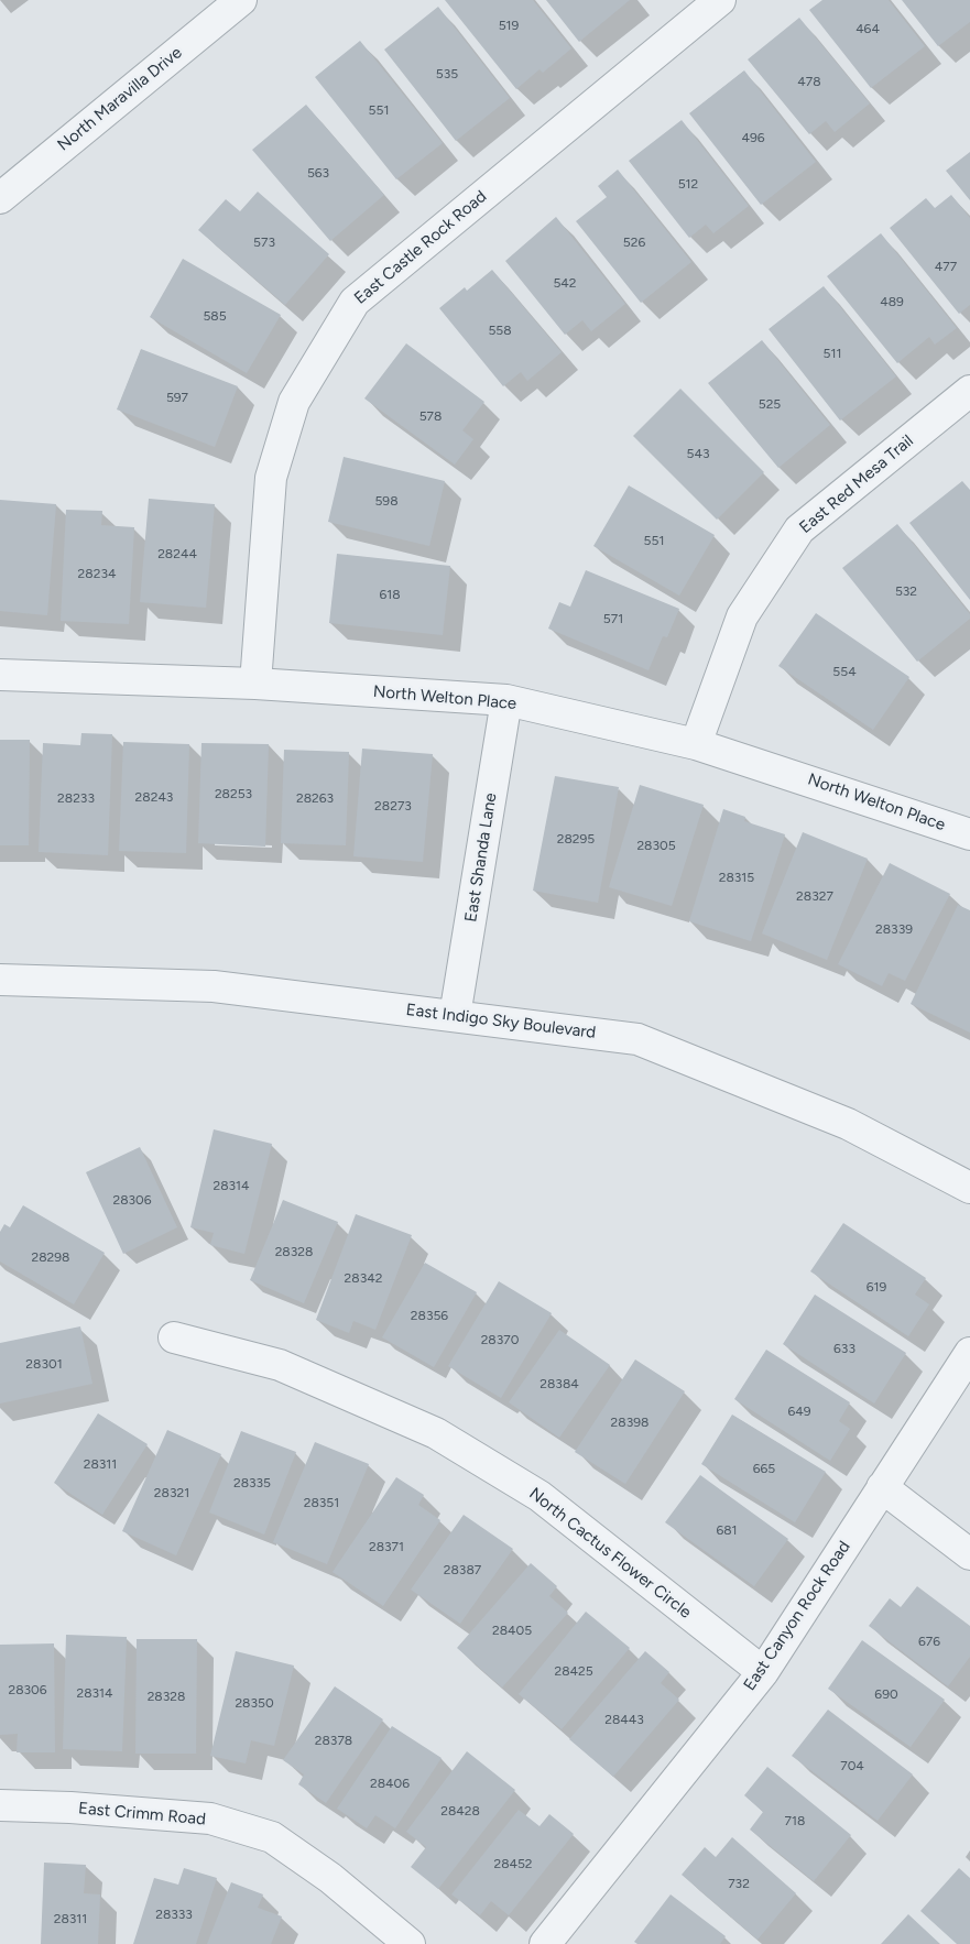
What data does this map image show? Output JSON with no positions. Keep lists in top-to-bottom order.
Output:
{
  "streets": {
    "street": [
      "North Maravilla Drive",
      "East Castle Rock Road",
      "East Red Mesa Trail",
      "North Welton Place",
      "East Shanda Lane",
      "East Indigo Sky Boulevard",
      "North Cactus Flower Circle",
      "East Canyon Rock Road",
      "East Crimm Road"
    ]
  },
  "crossings": [
    ["East Castle Rock Road", "North Welton Place"],
    ["East Red Mesa Trail", "North Welton Place"],
    ["North Welton Place", "East Shanda Lane"],
    ["East Shanda Lane", "East Indigo Sky Boulevard"],
    ["North Cactus Flower Circle", "East Canyon Rock Road"]
  ],
  "house_numbers": [
    "519",
    "464",
    "535",
    "478",
    "551",
    "496",
    "563",
    "512",
    "573",
    "526",
    "477",
    "542",
    "489",
    "585",
    "558",
    "511",
    "597",
    "525",
    "578",
    "543",
    "598",
    "551",
    "28244",
    "28234",
    "532",
    "618",
    "571",
    "554",
    "28253",
    "28243",
    "28233",
    "28263",
    "28273",
    "28295",
    "28305",
    "28315",
    "28327",
    "28339",
    "28314",
    "28306",
    "28328",
    "28298",
    "28342",
    "619",
    "28356",
    "28370",
    "633",
    "28301",
    "28384",
    "649",
    "28398",
    "28311",
    "665",
    "28335",
    "28321",
    "28351",
    "681",
    "28371",
    "28387",
    "28405",
    "676",
    "28425",
    "28306",
    "28314",
    "690",
    "28328",
    "28350",
    "28443",
    "28378",
    "704",
    "28406",
    "28428",
    "718",
    "28452",
    "732",
    "28333",
    "28311"
  ]
}
